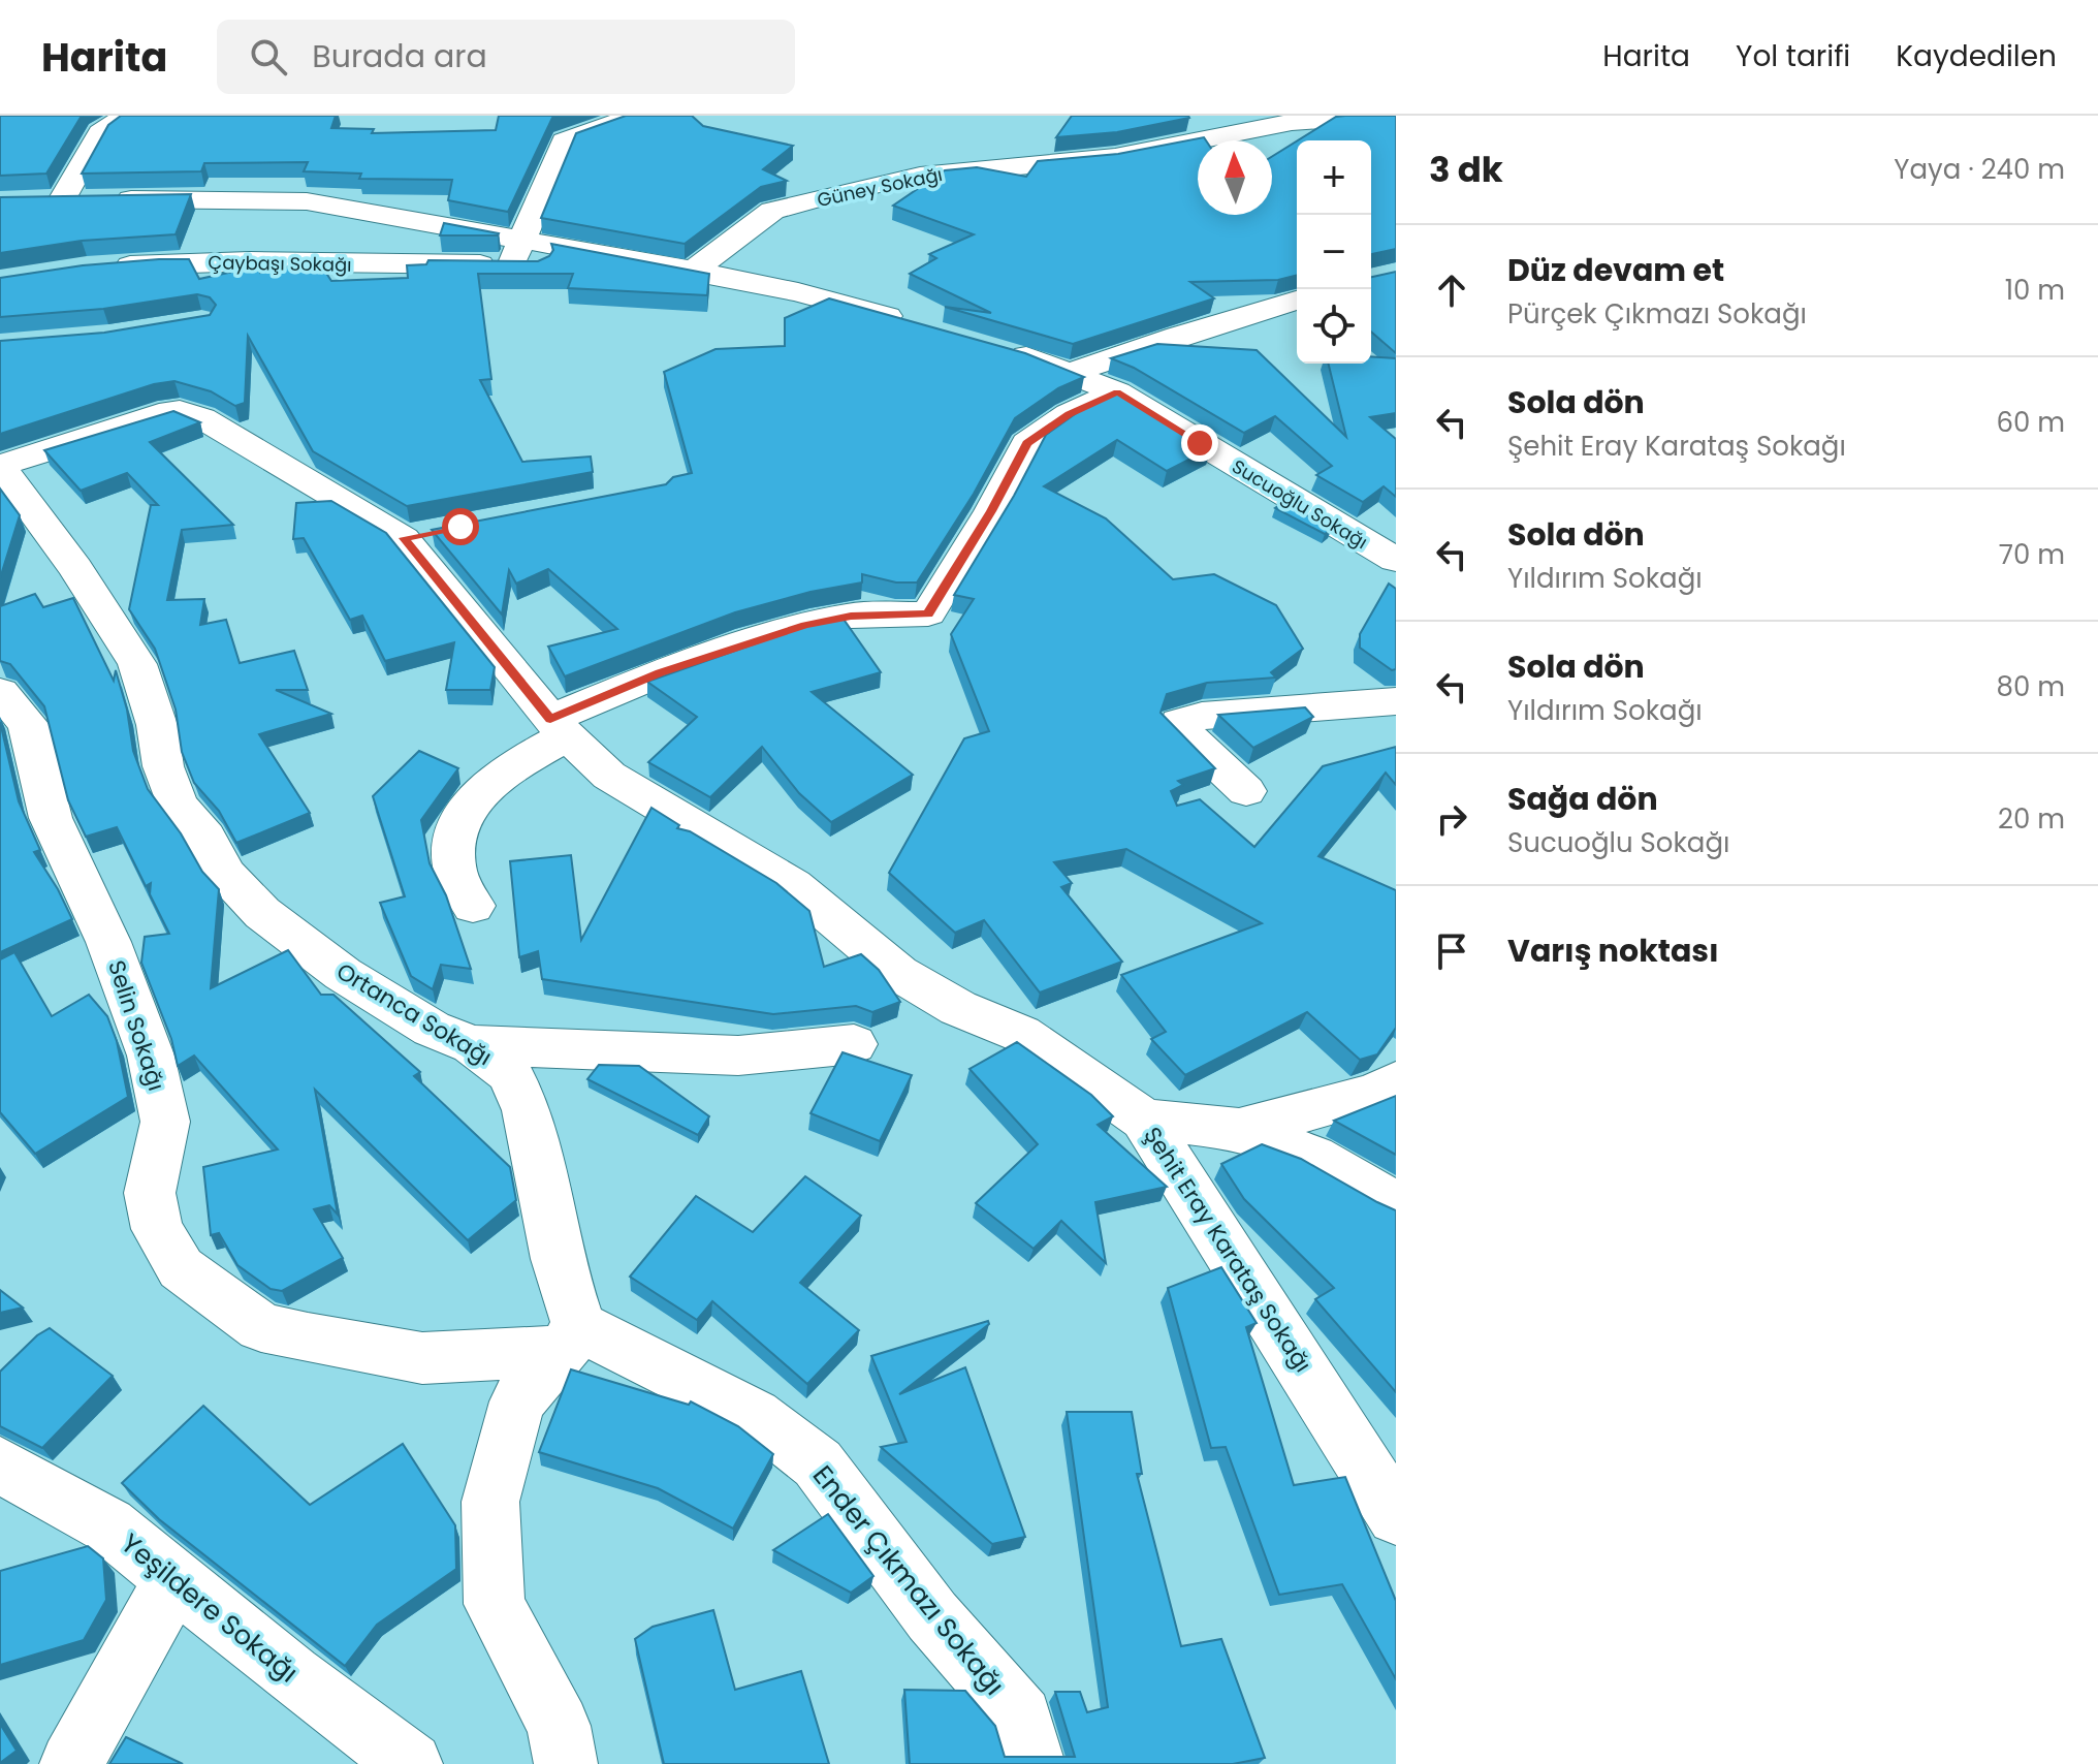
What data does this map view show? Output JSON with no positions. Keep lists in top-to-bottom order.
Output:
{
  "streets": {
    "street": [
      "Güney Sokağı",
      "Çaybaşı Sokağı",
      "Sucuoğlu Sokağı",
      "Ortanca Sokağı",
      "Selin Sokağı",
      "Şehit Eray Karataş Sokağı",
      "Ender Çıkmazı Sokağı",
      "Yeşildere Sokağı"
    ]
  },
  "crossings": [
    ["Ortanca Sokağı", "Selin Sokağı"],
    ["Ortanca Sokağı", "Şehit Eray Karataş Sokağı"],
    ["Ortanca Sokağı", "Ender Çıkmazı Sokağı"],
    ["Selin Sokağı", "Ender Çıkmazı Sokağı"]
  ],
  "north": "top",
  "page": {
    "header": "Harita",
    "search": "Burada ara",
    "nav": ["Harita", "Yol tarifi", "Kaydedilen"],
    "heading": ["3 dk", "Yaya · 240 m"],
    "map_buttons": ["+", "−"],
    "list": [
      ["Düz devam et", "Pürçek Çıkmazı Sokağı", "10 m"],
      ["Sola dön", "Şehit Eray Karataş Sokağı", "60 m"],
      ["Sola dön", "Yıldırım Sokağı", "70 m"],
      ["Sola dön", "Yıldırım Sokağı", "80 m"],
      ["Sağa dön", "Sucuoğlu Sokağı", "20 m"],
      "Varış noktası"
    ]
  }
}
